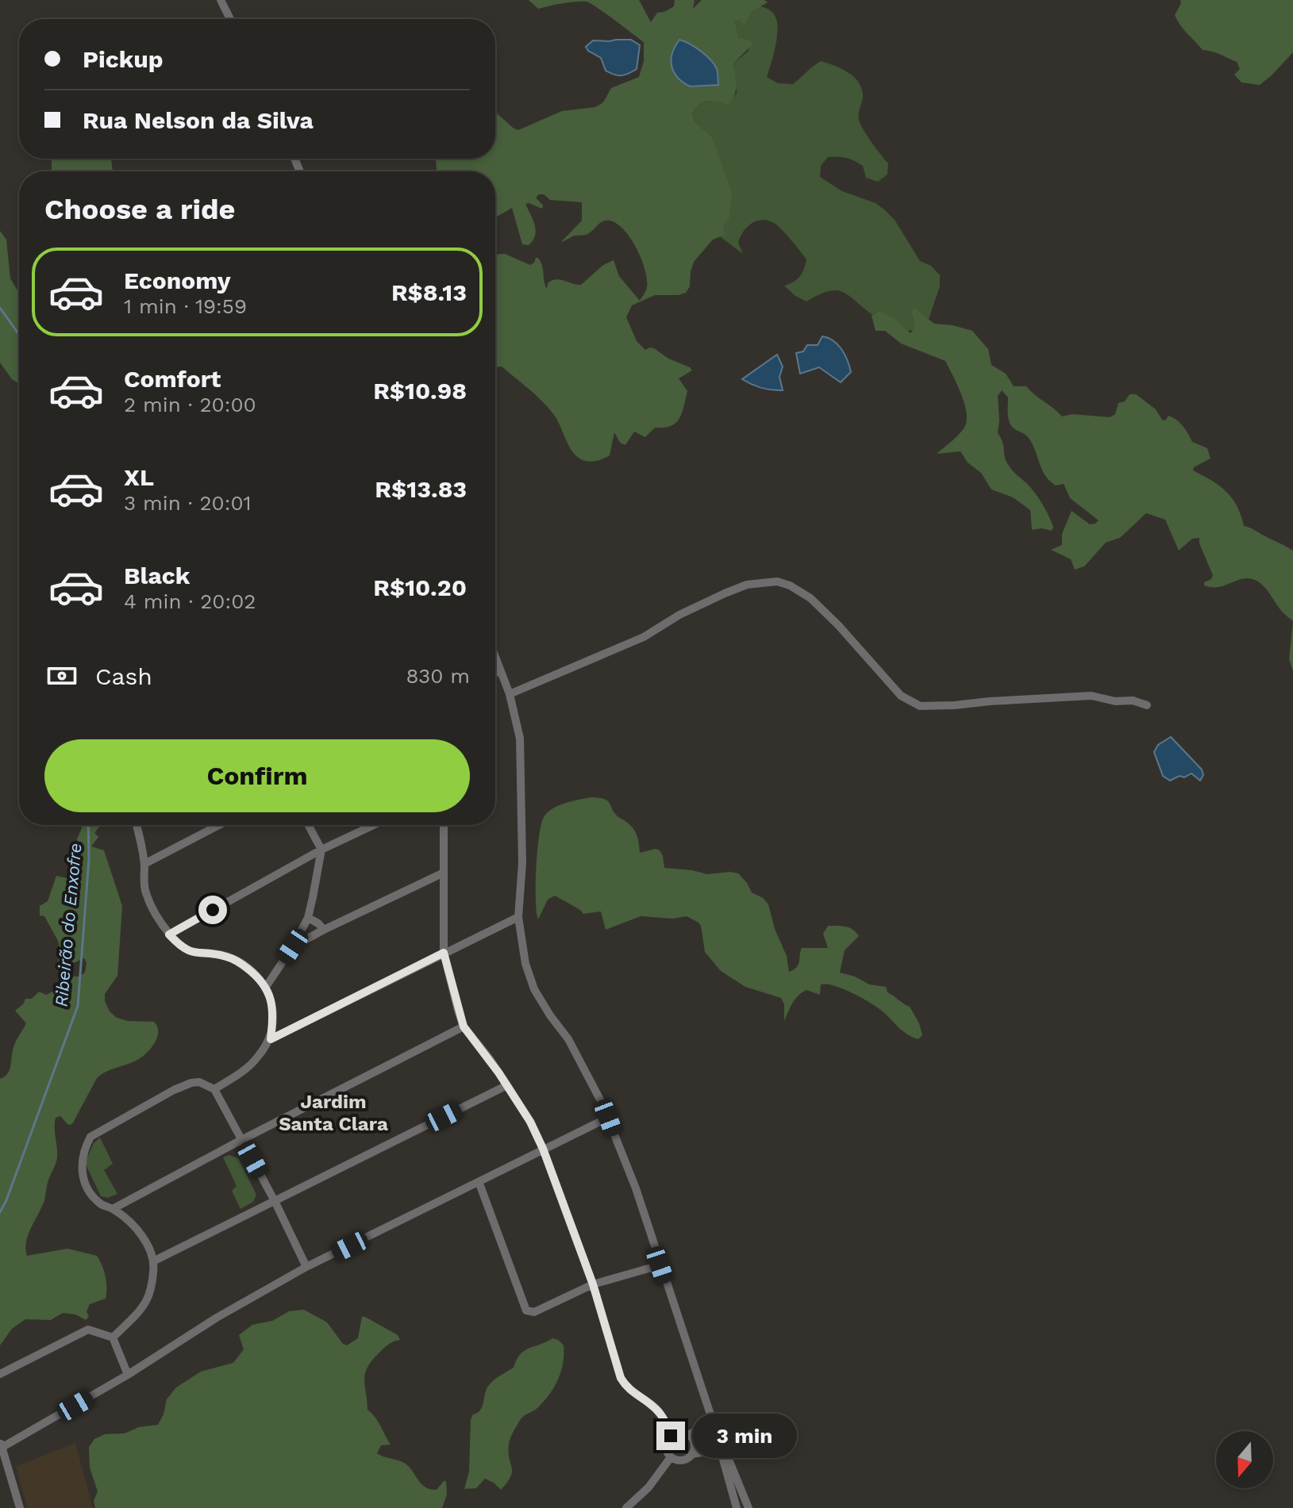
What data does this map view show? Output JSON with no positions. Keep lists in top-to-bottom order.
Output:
{
  "districts": ["Jardim Santa Clara"],
  "water": ["Ribeirão do Enxofre"],
  "north": "bottom",
  "page": {
    "banner": ["Pickup", "Rua Nelson da Silva"],
    "heading": "Choose a ride",
    "list": [
      {
        "name": "Economy",
        "note": "1 min · 19:59",
        "value": "R$8.13"
      },
      {
        "name": "Comfort",
        "note": "2 min · 20:00",
        "value": "R$10.98"
      },
      {
        "name": "XL",
        "note": "3 min · 20:01",
        "value": "R$13.83"
      },
      {
        "name": "Black",
        "note": "4 min · 20:02",
        "value": "R$10.20"
      }
    ],
    "pay": ["Cash", "830 m"],
    "buttons": "Confirm",
    "bubble": "3 min"
  }
}
